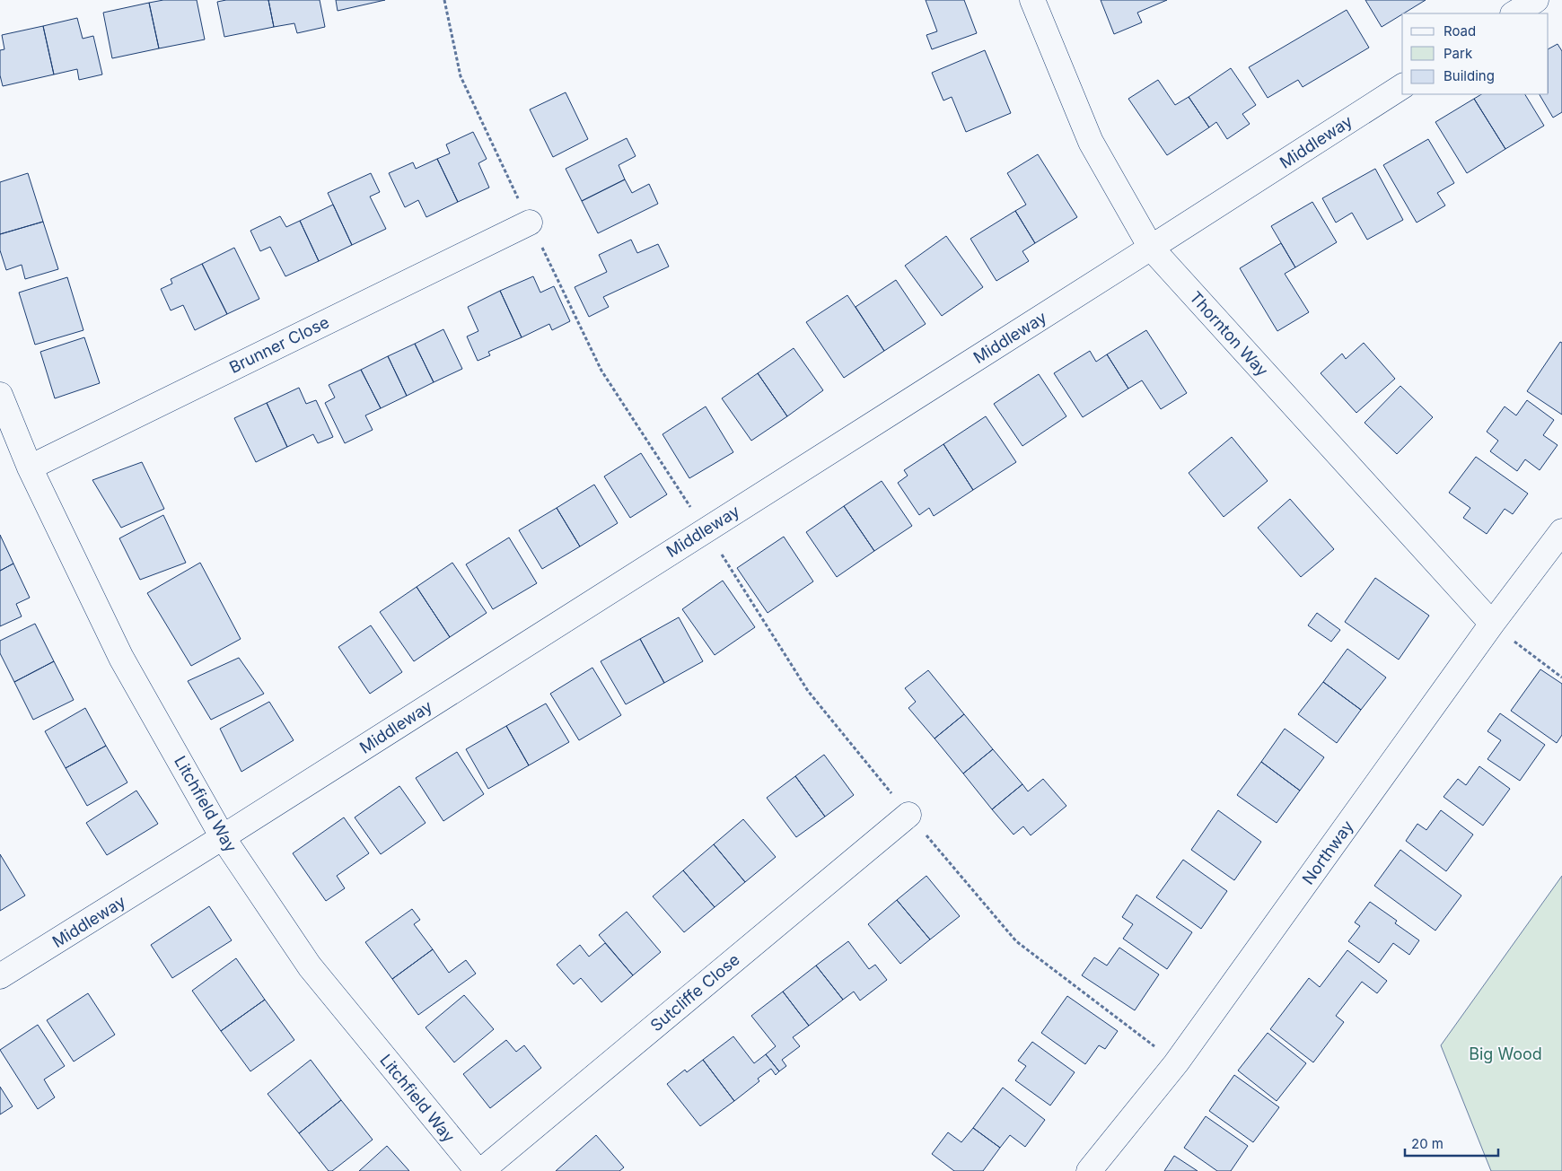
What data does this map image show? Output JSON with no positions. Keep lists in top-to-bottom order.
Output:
{
  "streets": {
    "street": [
      "Middleway",
      "Thornton Way",
      "Brunner Close",
      "Litchfield Way",
      "Northway",
      "Sutcliffe Close"
    ]
  },
  "crossings": [
    ["Middleway", "Thornton Way"],
    ["Middleway", "Litchfield Way"],
    ["Thornton Way", "Northway"],
    ["Brunner Close", "Litchfield Way"],
    ["Litchfield Way", "Sutcliffe Close"]
  ],
  "parks": ["Big Wood"],
  "legend": ["Road", "Park", "Building"],
  "scale_bar": "20 m"
}
